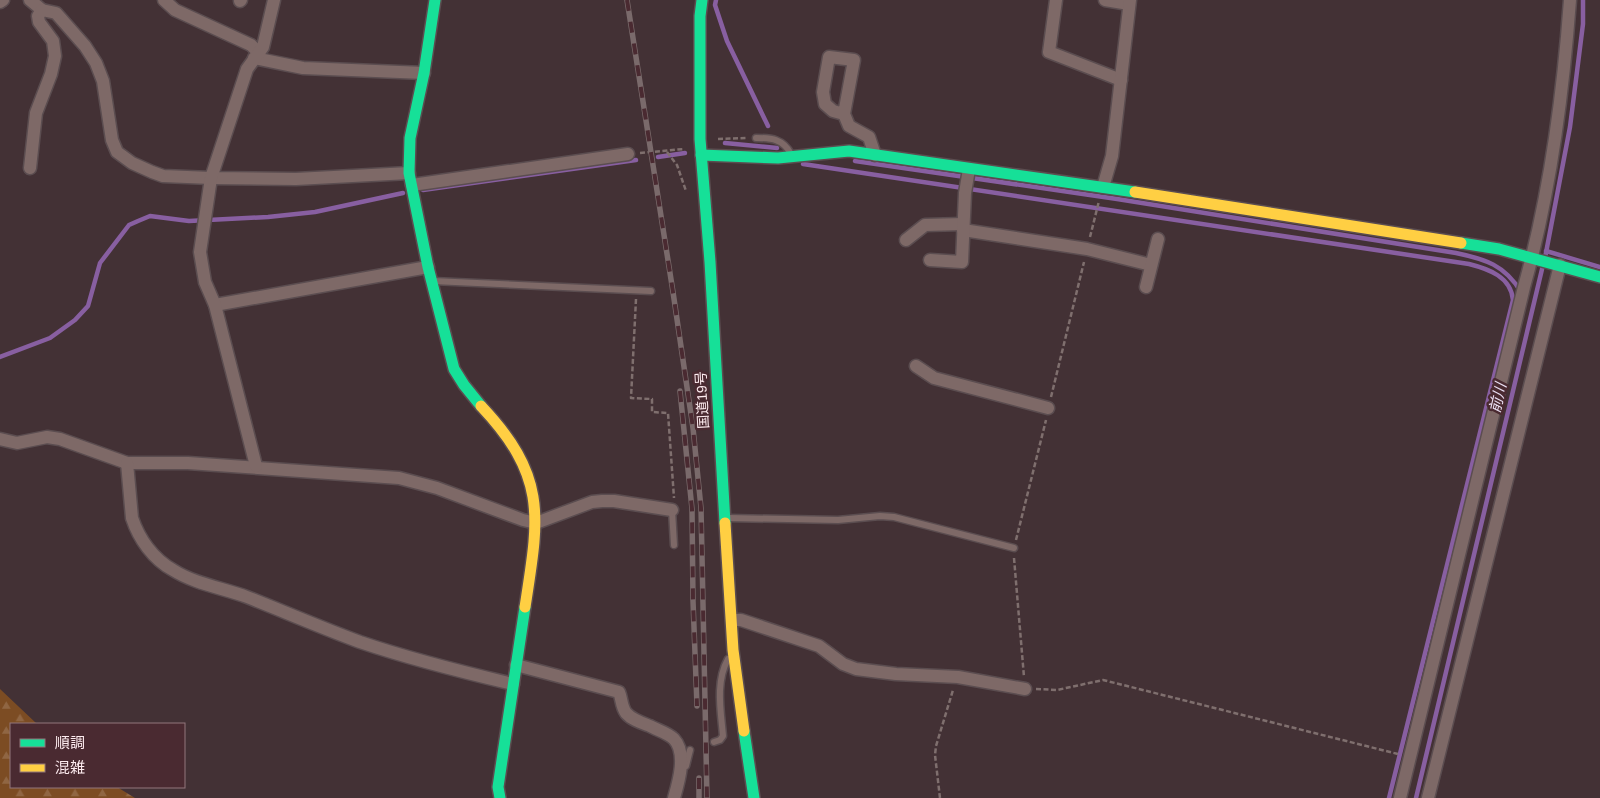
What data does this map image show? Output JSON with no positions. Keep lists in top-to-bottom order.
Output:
{
  "streets": {
    "main road": ["国道19号"]
  },
  "water": ["前川"],
  "legend": ["順調", "混雑"]
}
